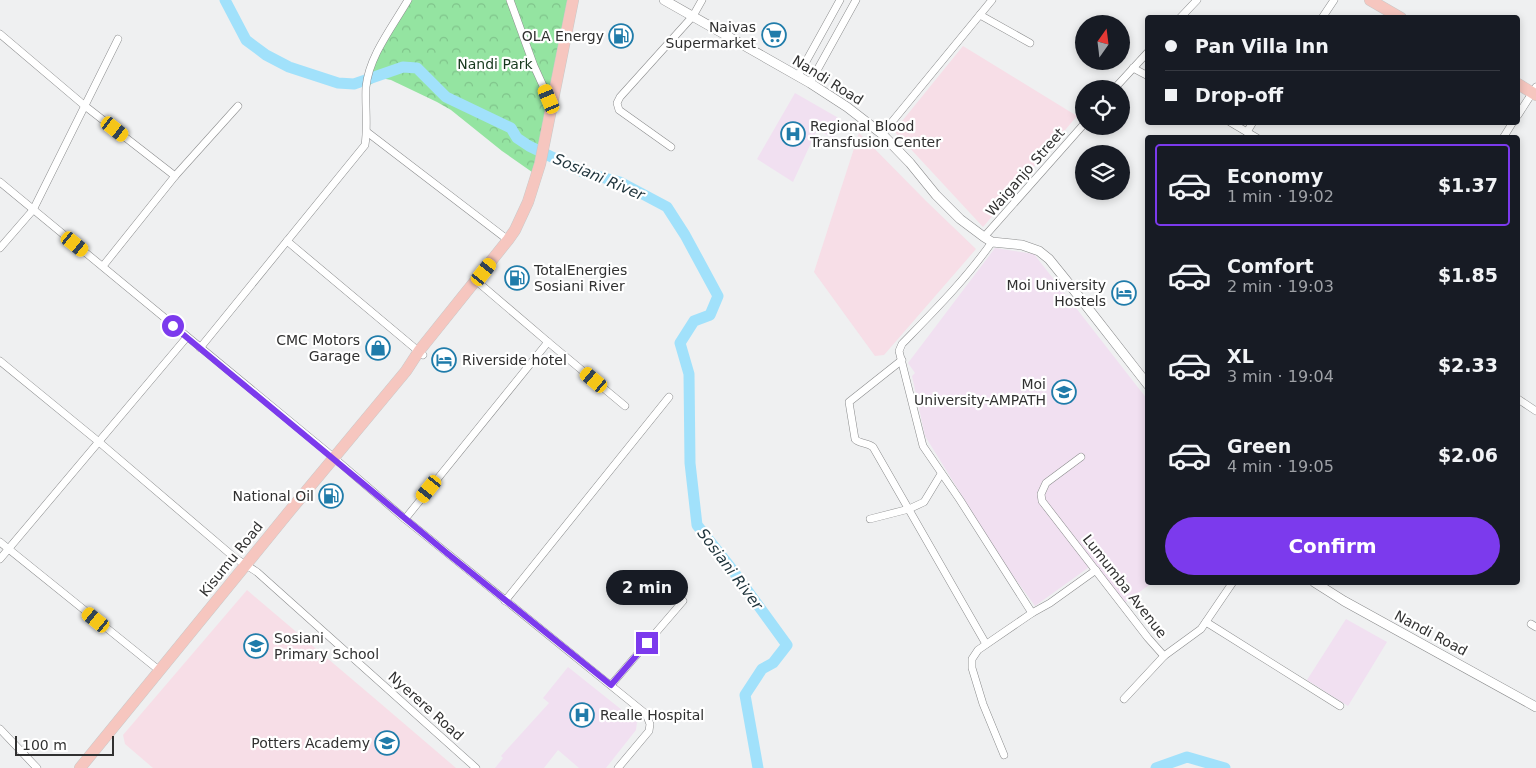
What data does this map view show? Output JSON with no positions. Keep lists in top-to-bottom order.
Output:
{
  "streets": {
    "highway": ["Kisumu Road"],
    "street": [
      "Nandi Road",
      "Waiganjo Street",
      "Lumumba Avenue",
      "Nyerere Road"
    ]
  },
  "crossings": [
    ["Nandi Road", "Waiganjo Street"],
    ["Kisumu Road", "Nyerere Road"]
  ],
  "water": ["Sosiani River"],
  "parks": ["Nandi Park"],
  "places": {
    "supermarket": ["Naivas Supermarket"],
    "fuel station": ["OLA Energy", "TotalEnergies Sosiani River", "National Oil"],
    "hospital": ["Regional Blood Transfusion Center", "Realle Hospital"],
    "hotel": ["Moi University Hostels", "Riverside hotel"],
    "shop": ["CMC Motors Garage"],
    "school or university": ["Moi University-AMPATH", "Sosiani Primary School", "Potters Academy"]
  },
  "scale_bar": "100 m",
  "north": "top",
  "page": {
    "banner": ["Pan Villa Inn", "Drop-off"],
    "list": [
      {
        "name": "Economy",
        "note": "1 min · 19:02",
        "value": "$1.37"
      },
      {
        "name": "Comfort",
        "note": "2 min · 19:03",
        "value": "$1.85"
      },
      {
        "name": "XL",
        "note": "3 min · 19:04",
        "value": "$2.33"
      },
      {
        "name": "Green",
        "note": "4 min · 19:05",
        "value": "$2.06"
      }
    ],
    "buttons": "Confirm",
    "bubble": "2 min",
    "scale": "100 m"
  }
}
